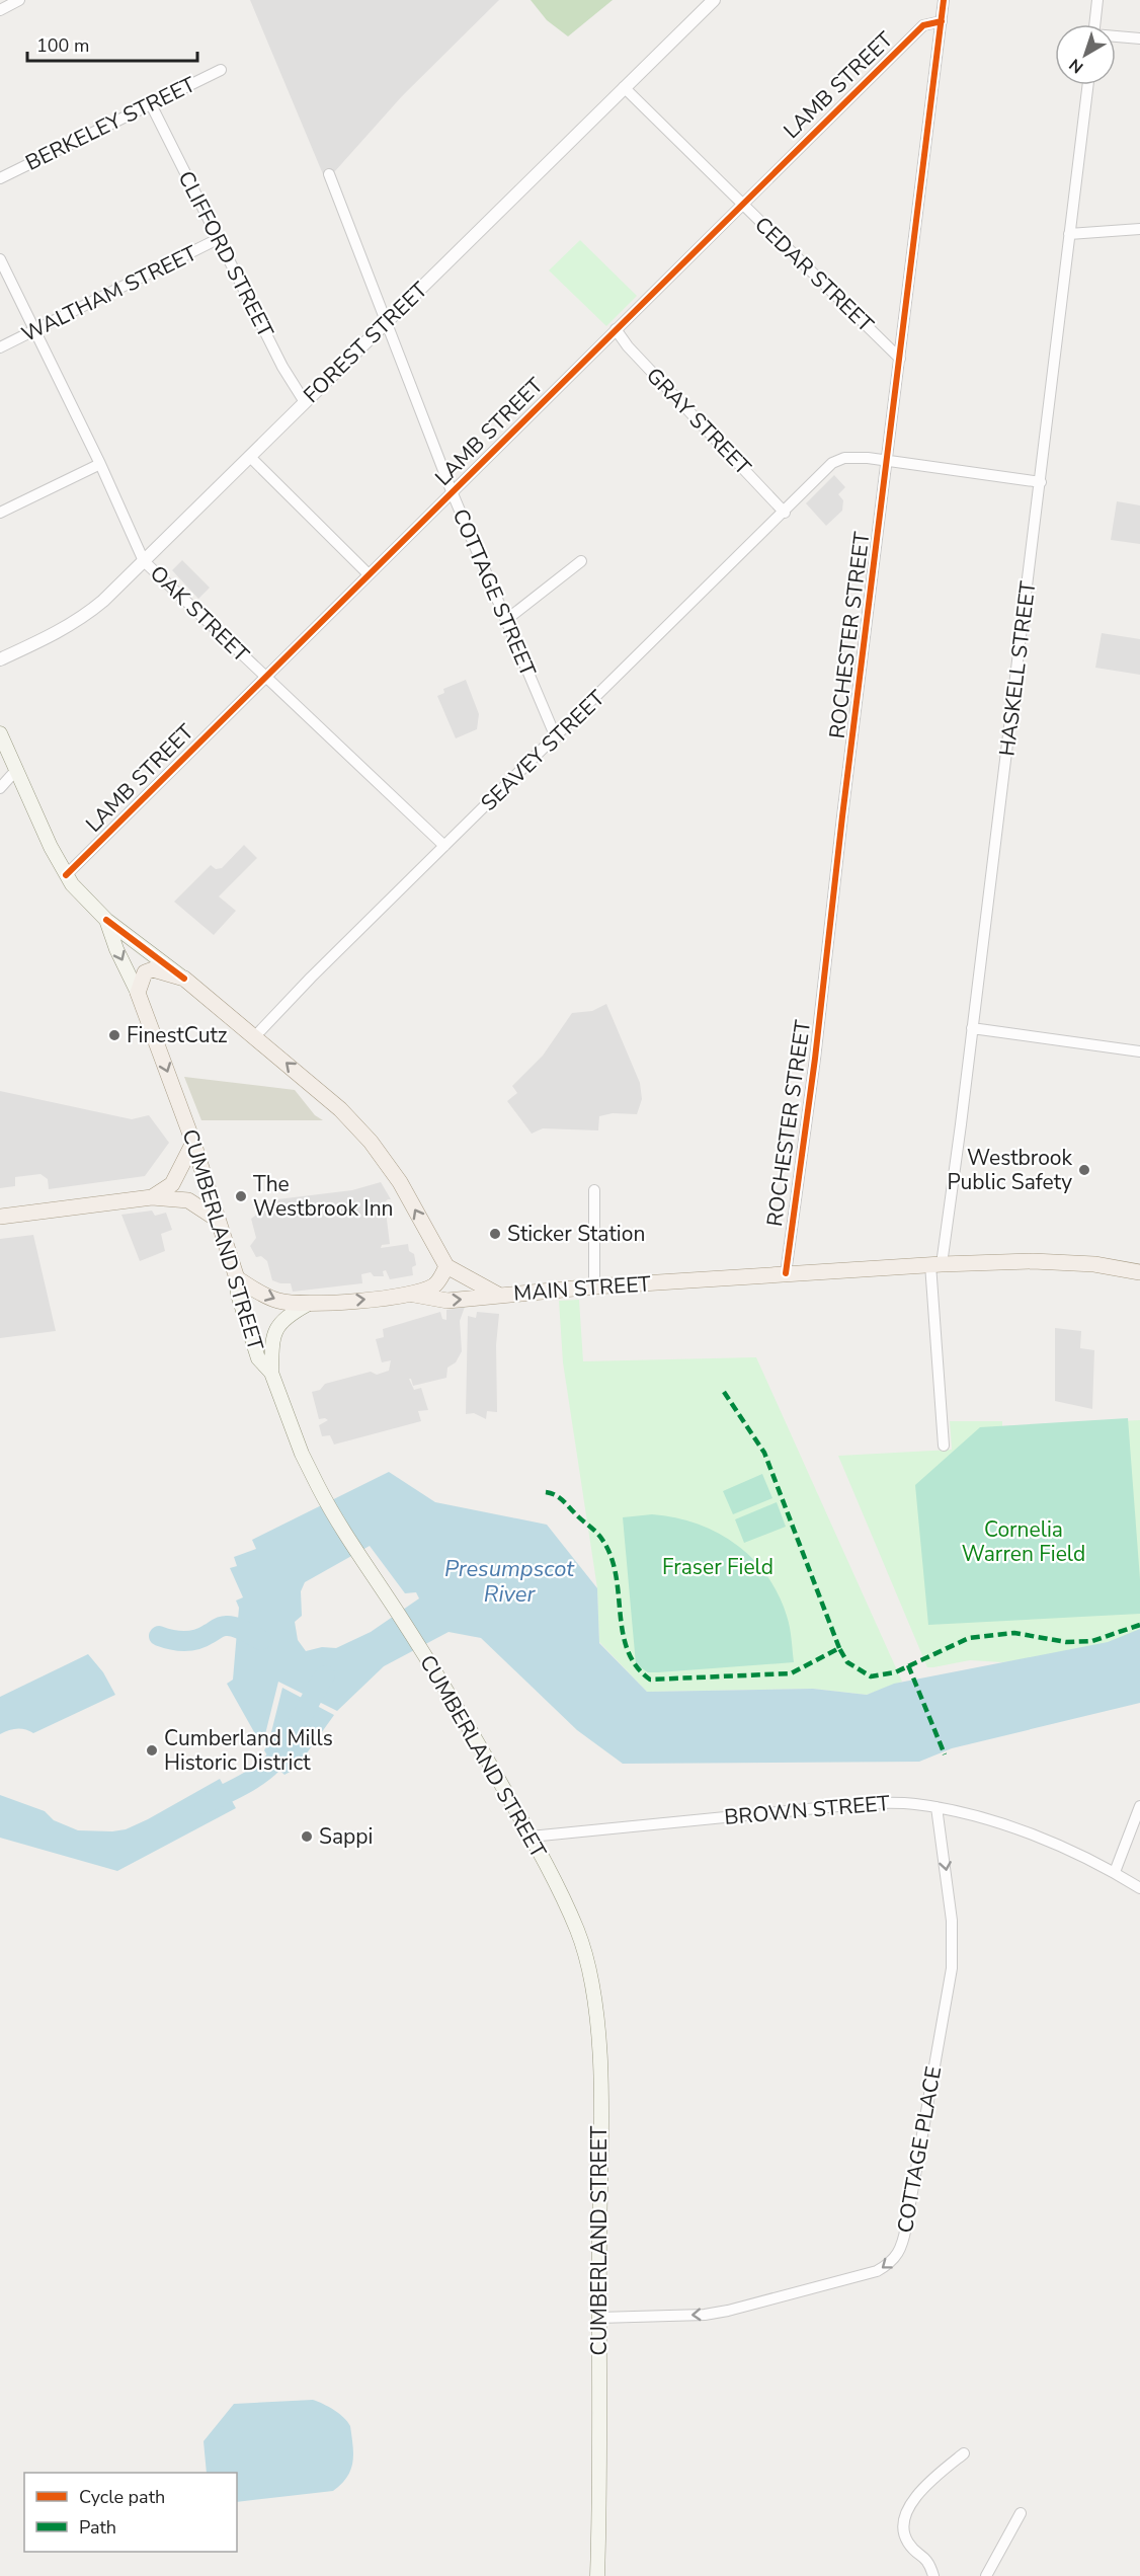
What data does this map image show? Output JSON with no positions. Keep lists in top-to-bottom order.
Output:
{
  "streets": {
    "main road": ["CUMBERLAND STREET", "MAIN STREET"],
    "street": [
      "LAMB STREET",
      "BERKELEY STREET",
      "CLIFFORD STREET",
      "CEDAR STREET",
      "WALTHAM STREET",
      "FOREST STREET",
      "GRAY STREET",
      "COTTAGE STREET",
      "OAK STREET",
      "ROCHESTER STREET",
      "HASKELL STREET",
      "SEAVEY STREET",
      "BROWN STREET",
      "COTTAGE PLACE"
    ]
  },
  "crossings": [
    ["LAMB STREET", "CEDAR STREET"],
    ["LAMB STREET", "GRAY STREET"],
    ["LAMB STREET", "COTTAGE STREET"],
    ["LAMB STREET", "OAK STREET"],
    ["LAMB STREET", "ROCHESTER STREET"],
    ["BERKELEY STREET", "CLIFFORD STREET"],
    ["CLIFFORD STREET", "WALTHAM STREET"],
    ["CLIFFORD STREET", "FOREST STREET"],
    ["CEDAR STREET", "FOREST STREET"],
    ["CEDAR STREET", "ROCHESTER STREET"],
    ["WALTHAM STREET", "OAK STREET"],
    ["FOREST STREET", "COTTAGE STREET"],
    ["FOREST STREET", "OAK STREET"],
    ["GRAY STREET", "SEAVEY STREET"],
    ["COTTAGE STREET", "SEAVEY STREET"],
    ["OAK STREET", "SEAVEY STREET"],
    ["ROCHESTER STREET", "SEAVEY STREET"],
    ["ROCHESTER STREET", "MAIN STREET"],
    ["HASKELL STREET", "MAIN STREET"],
    ["CUMBERLAND STREET", "BROWN STREET"],
    ["CUMBERLAND STREET", "COTTAGE PLACE"],
    ["BROWN STREET", "COTTAGE PLACE"]
  ],
  "one_way": ["COTTAGE PLACE"],
  "water": ["Presumpscot River"],
  "parks": ["Cornelia Warren Field", "Fraser Field"],
  "places": [
    "FinestCutz",
    "Westbrook Public Safety",
    "The Westbrook Inn",
    "Sticker Station",
    "Cumberland Mills Historic District",
    "Sappi"
  ],
  "legend": ["Cycle path", "Path"],
  "scale_bar": "100 m",
  "north": "bottom left"
}
